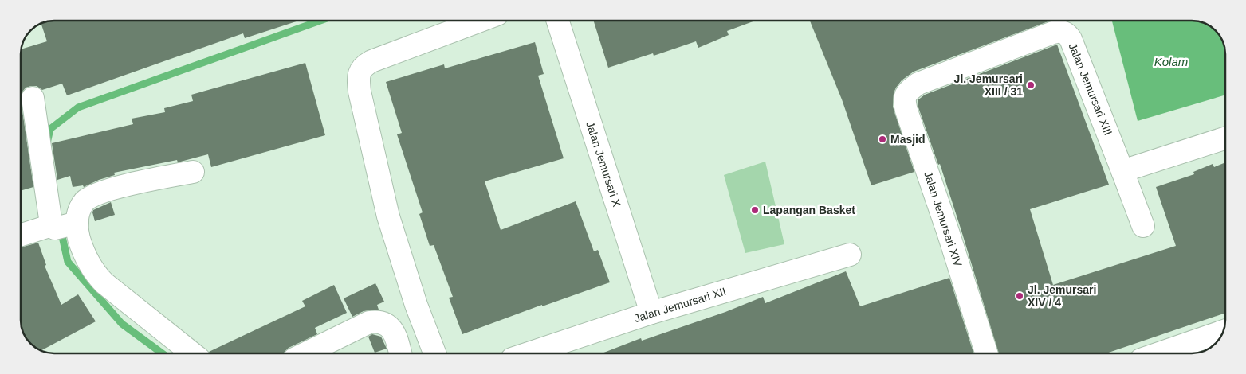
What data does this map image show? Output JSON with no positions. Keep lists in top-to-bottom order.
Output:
{
  "streets": {
    "street": [
      "Jalan Jemursari XIII",
      "Jalan Jemursari X",
      "Jalan Jemursari XIV",
      "Jalan Jemursari XII"
    ]
  },
  "crossings": [
    ["Jalan Jemursari XIII", "Jalan Jemursari XIV"],
    ["Jalan Jemursari X", "Jalan Jemursari XII"]
  ],
  "water": ["Kolam"],
  "places": [
    "Jl. Jemursari XIII / 31",
    "Masjid",
    "Lapangan Basket",
    "Jl. Jemursari XIV / 4"
  ]
}
